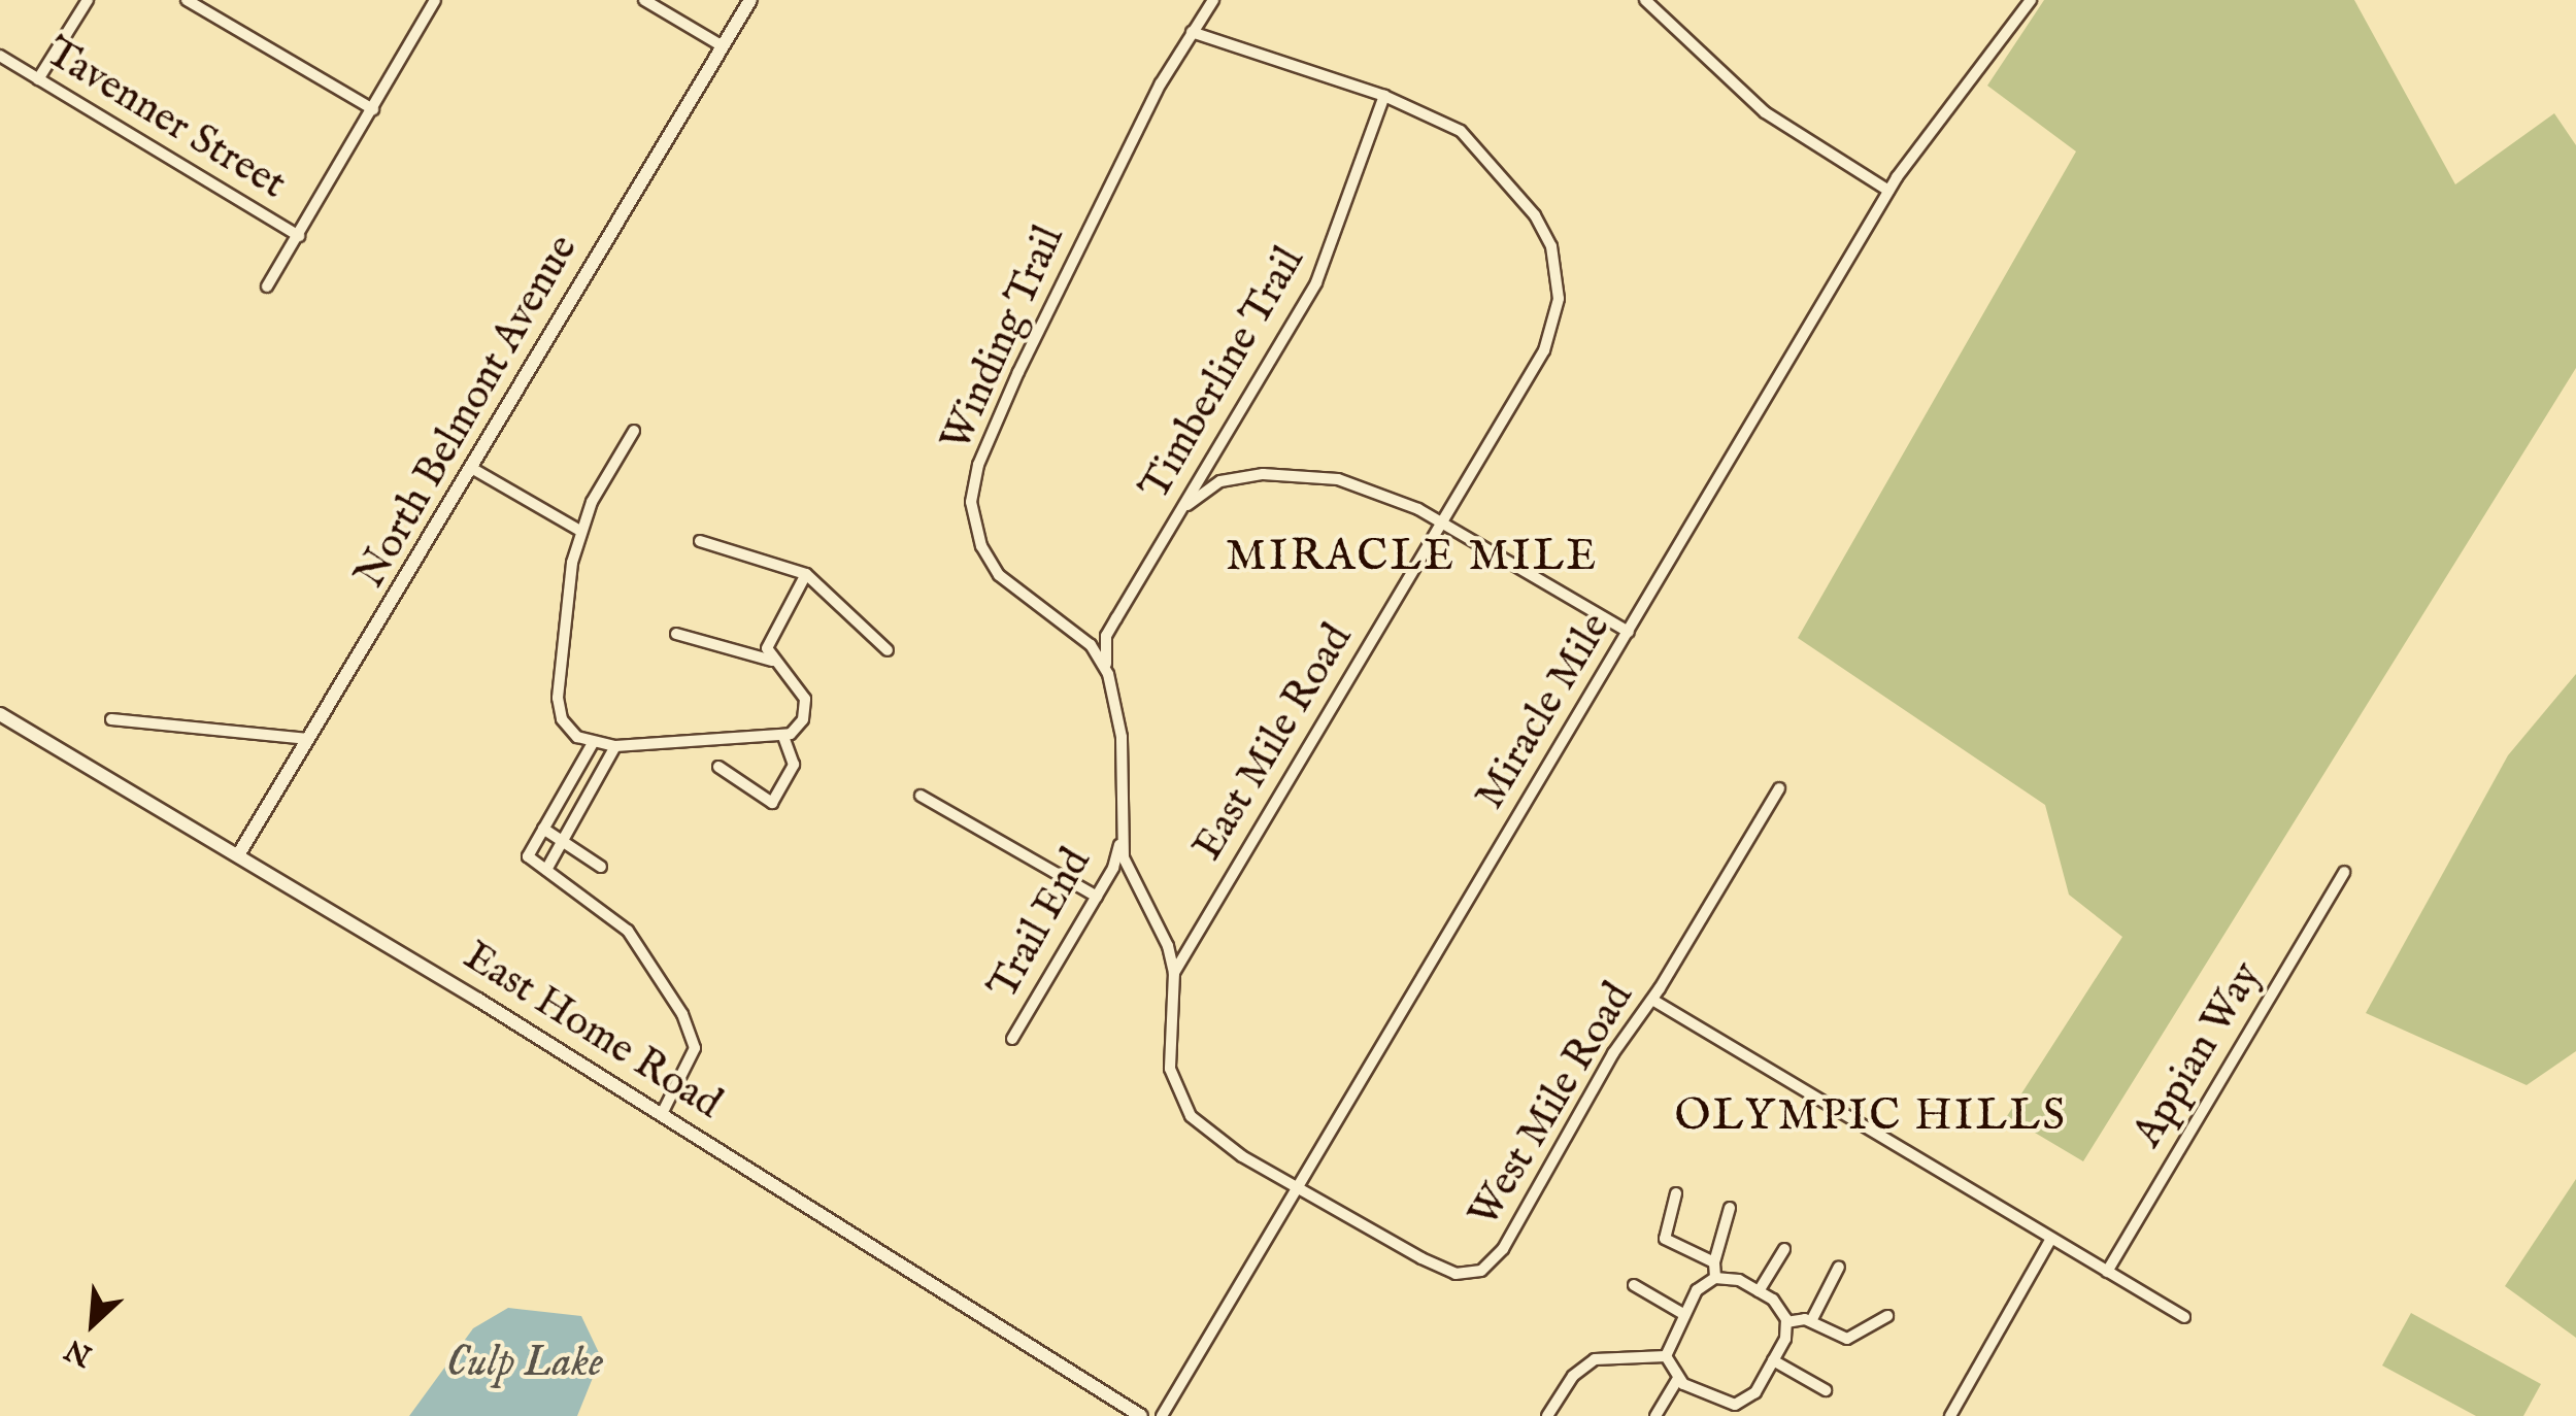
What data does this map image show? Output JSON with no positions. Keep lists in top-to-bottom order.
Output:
{
  "streets": {
    "street": [
      "Tavenner Street",
      "Winding Trail",
      "Timberline Trail",
      "North Belmont Avenue",
      "Miracle Mile",
      "East Mile Road",
      "Trail End",
      "East Home Road",
      "Appian Way",
      "West Mile Road"
    ]
  },
  "crossings": [
    ["Winding Trail", "Timberline Trail"],
    ["Winding Trail", "East Mile Road"],
    ["Winding Trail", "Trail End"],
    ["Timberline Trail", "East Mile Road"],
    ["North Belmont Avenue", "East Home Road"],
    ["Miracle Mile", "East Mile Road"],
    ["Miracle Mile", "West Mile Road"],
    ["East Mile Road", "West Mile Road"]
  ],
  "districts": ["MIRACLE MILE", "OLYMPIC HILLS"],
  "water": ["Culp Lake"],
  "north": "bottom left"
}
